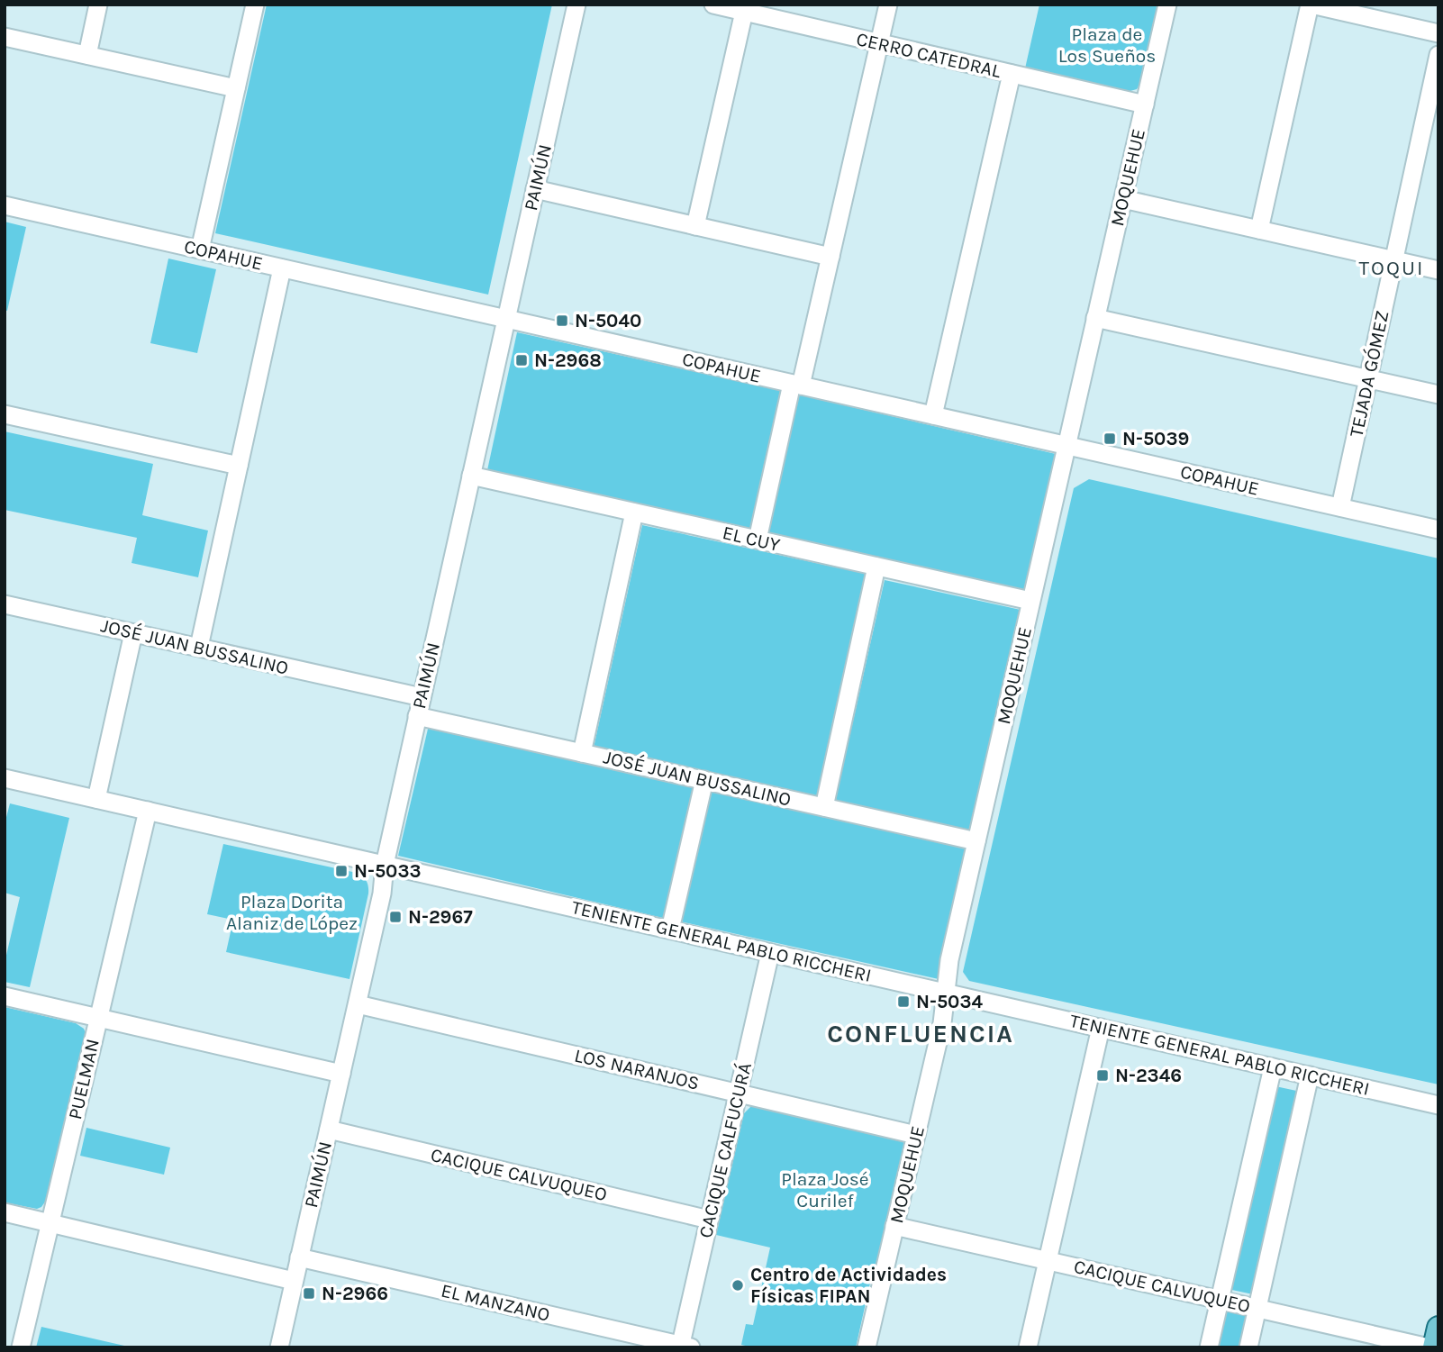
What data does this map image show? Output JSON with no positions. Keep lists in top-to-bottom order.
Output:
{
  "streets": {
    "street": [
      "CERRO CATEDRAL",
      "PAIMÚN",
      "MOQUEHUE",
      "COPAHUE",
      "TEJADA GÓMEZ",
      "EL CUY",
      "JOSÉ JUAN BUSSALINO",
      "TENIENTE GENERAL PABLO RICCHERI",
      "LOS NARANJOS",
      "PUELMAN",
      "CACIQUE CALFUCURÁ",
      "CACIQUE CALVUQUEO",
      "EL MANZANO"
    ]
  },
  "crossings": [
    ["CERRO CATEDRAL", "MOQUEHUE"],
    ["PAIMÚN", "COPAHUE"],
    ["PAIMÚN", "EL CUY"],
    ["PAIMÚN", "JOSÉ JUAN BUSSALINO"],
    ["PAIMÚN", "TENIENTE GENERAL PABLO RICCHERI"],
    ["PAIMÚN", "LOS NARANJOS"],
    ["PAIMÚN", "CACIQUE CALVUQUEO"],
    ["PAIMÚN", "EL MANZANO"],
    ["MOQUEHUE", "COPAHUE"],
    ["MOQUEHUE", "EL CUY"],
    ["MOQUEHUE", "JOSÉ JUAN BUSSALINO"],
    ["MOQUEHUE", "TENIENTE GENERAL PABLO RICCHERI"],
    ["MOQUEHUE", "LOS NARANJOS"],
    ["MOQUEHUE", "CACIQUE CALVUQUEO"],
    ["COPAHUE", "TEJADA GÓMEZ"],
    ["TENIENTE GENERAL PABLO RICCHERI", "PUELMAN"],
    ["TENIENTE GENERAL PABLO RICCHERI", "CACIQUE CALFUCURÁ"],
    ["LOS NARANJOS", "CACIQUE CALFUCURÁ"],
    ["CACIQUE CALFUCURÁ", "CACIQUE CALVUQUEO"],
    ["CACIQUE CALFUCURÁ", "EL MANZANO"]
  ],
  "districts": ["TOQUI", "CONFLUENCIA"],
  "parks": ["Plaza de Los Sueños", "Plaza Dorita Alaniz de López", "Plaza José Curilef"],
  "places": {
    "transit": [
      "N-5040",
      "N-2968",
      "N-5039",
      "N-5033",
      "N-2967",
      "N-5034",
      "N-2346",
      "N-2966"
    ],
    "other": ["Centro de Actividades Físicas FIPAN"]
  }
}
